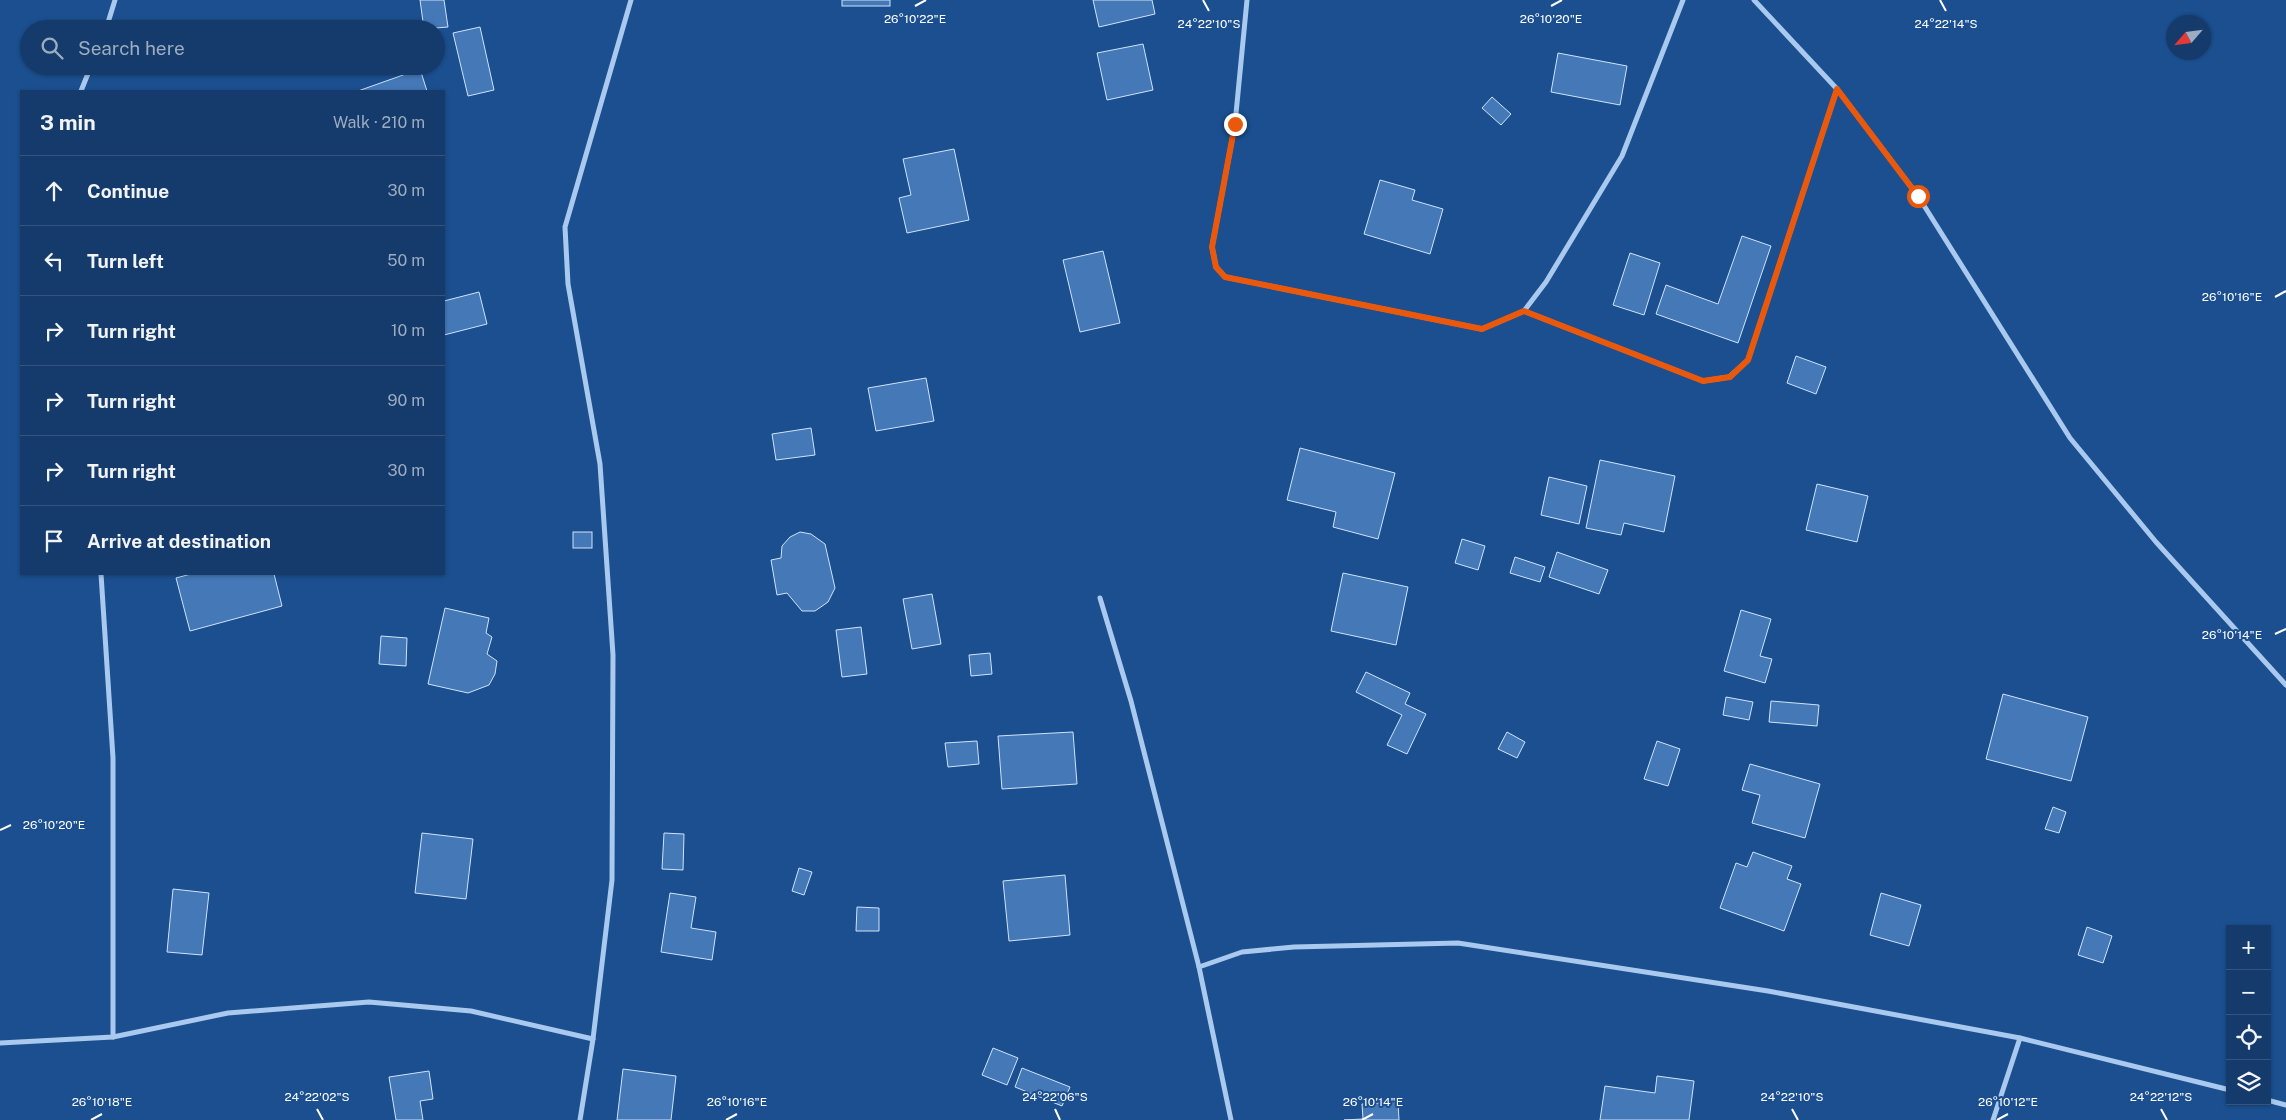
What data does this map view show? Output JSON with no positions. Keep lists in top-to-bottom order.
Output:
{
  "north": "bottom left",
  "page": {
    "search": "Search here",
    "heading": ["3 min", "Walk · 210 m"],
    "list": [
      ["Continue", "30 m"],
      ["Turn left", "50 m"],
      ["Turn right", "10 m"],
      ["Turn right", "90 m"],
      ["Turn right", "30 m"],
      "Arrive at destination"
    ],
    "map_buttons": ["+", "−"]
  },
  "coordinates": [
    "26°10'22\"E",
    "26°10'20\"E",
    "24°22'10\"S",
    "24°22'14\"S",
    "26°10'16\"E",
    "26°10'14\"E",
    "24°22'02\"S",
    "24°22'06\"S",
    "24°22'12\"S",
    "26°10'18\"E",
    "26°10'12\"E"
  ]
}
